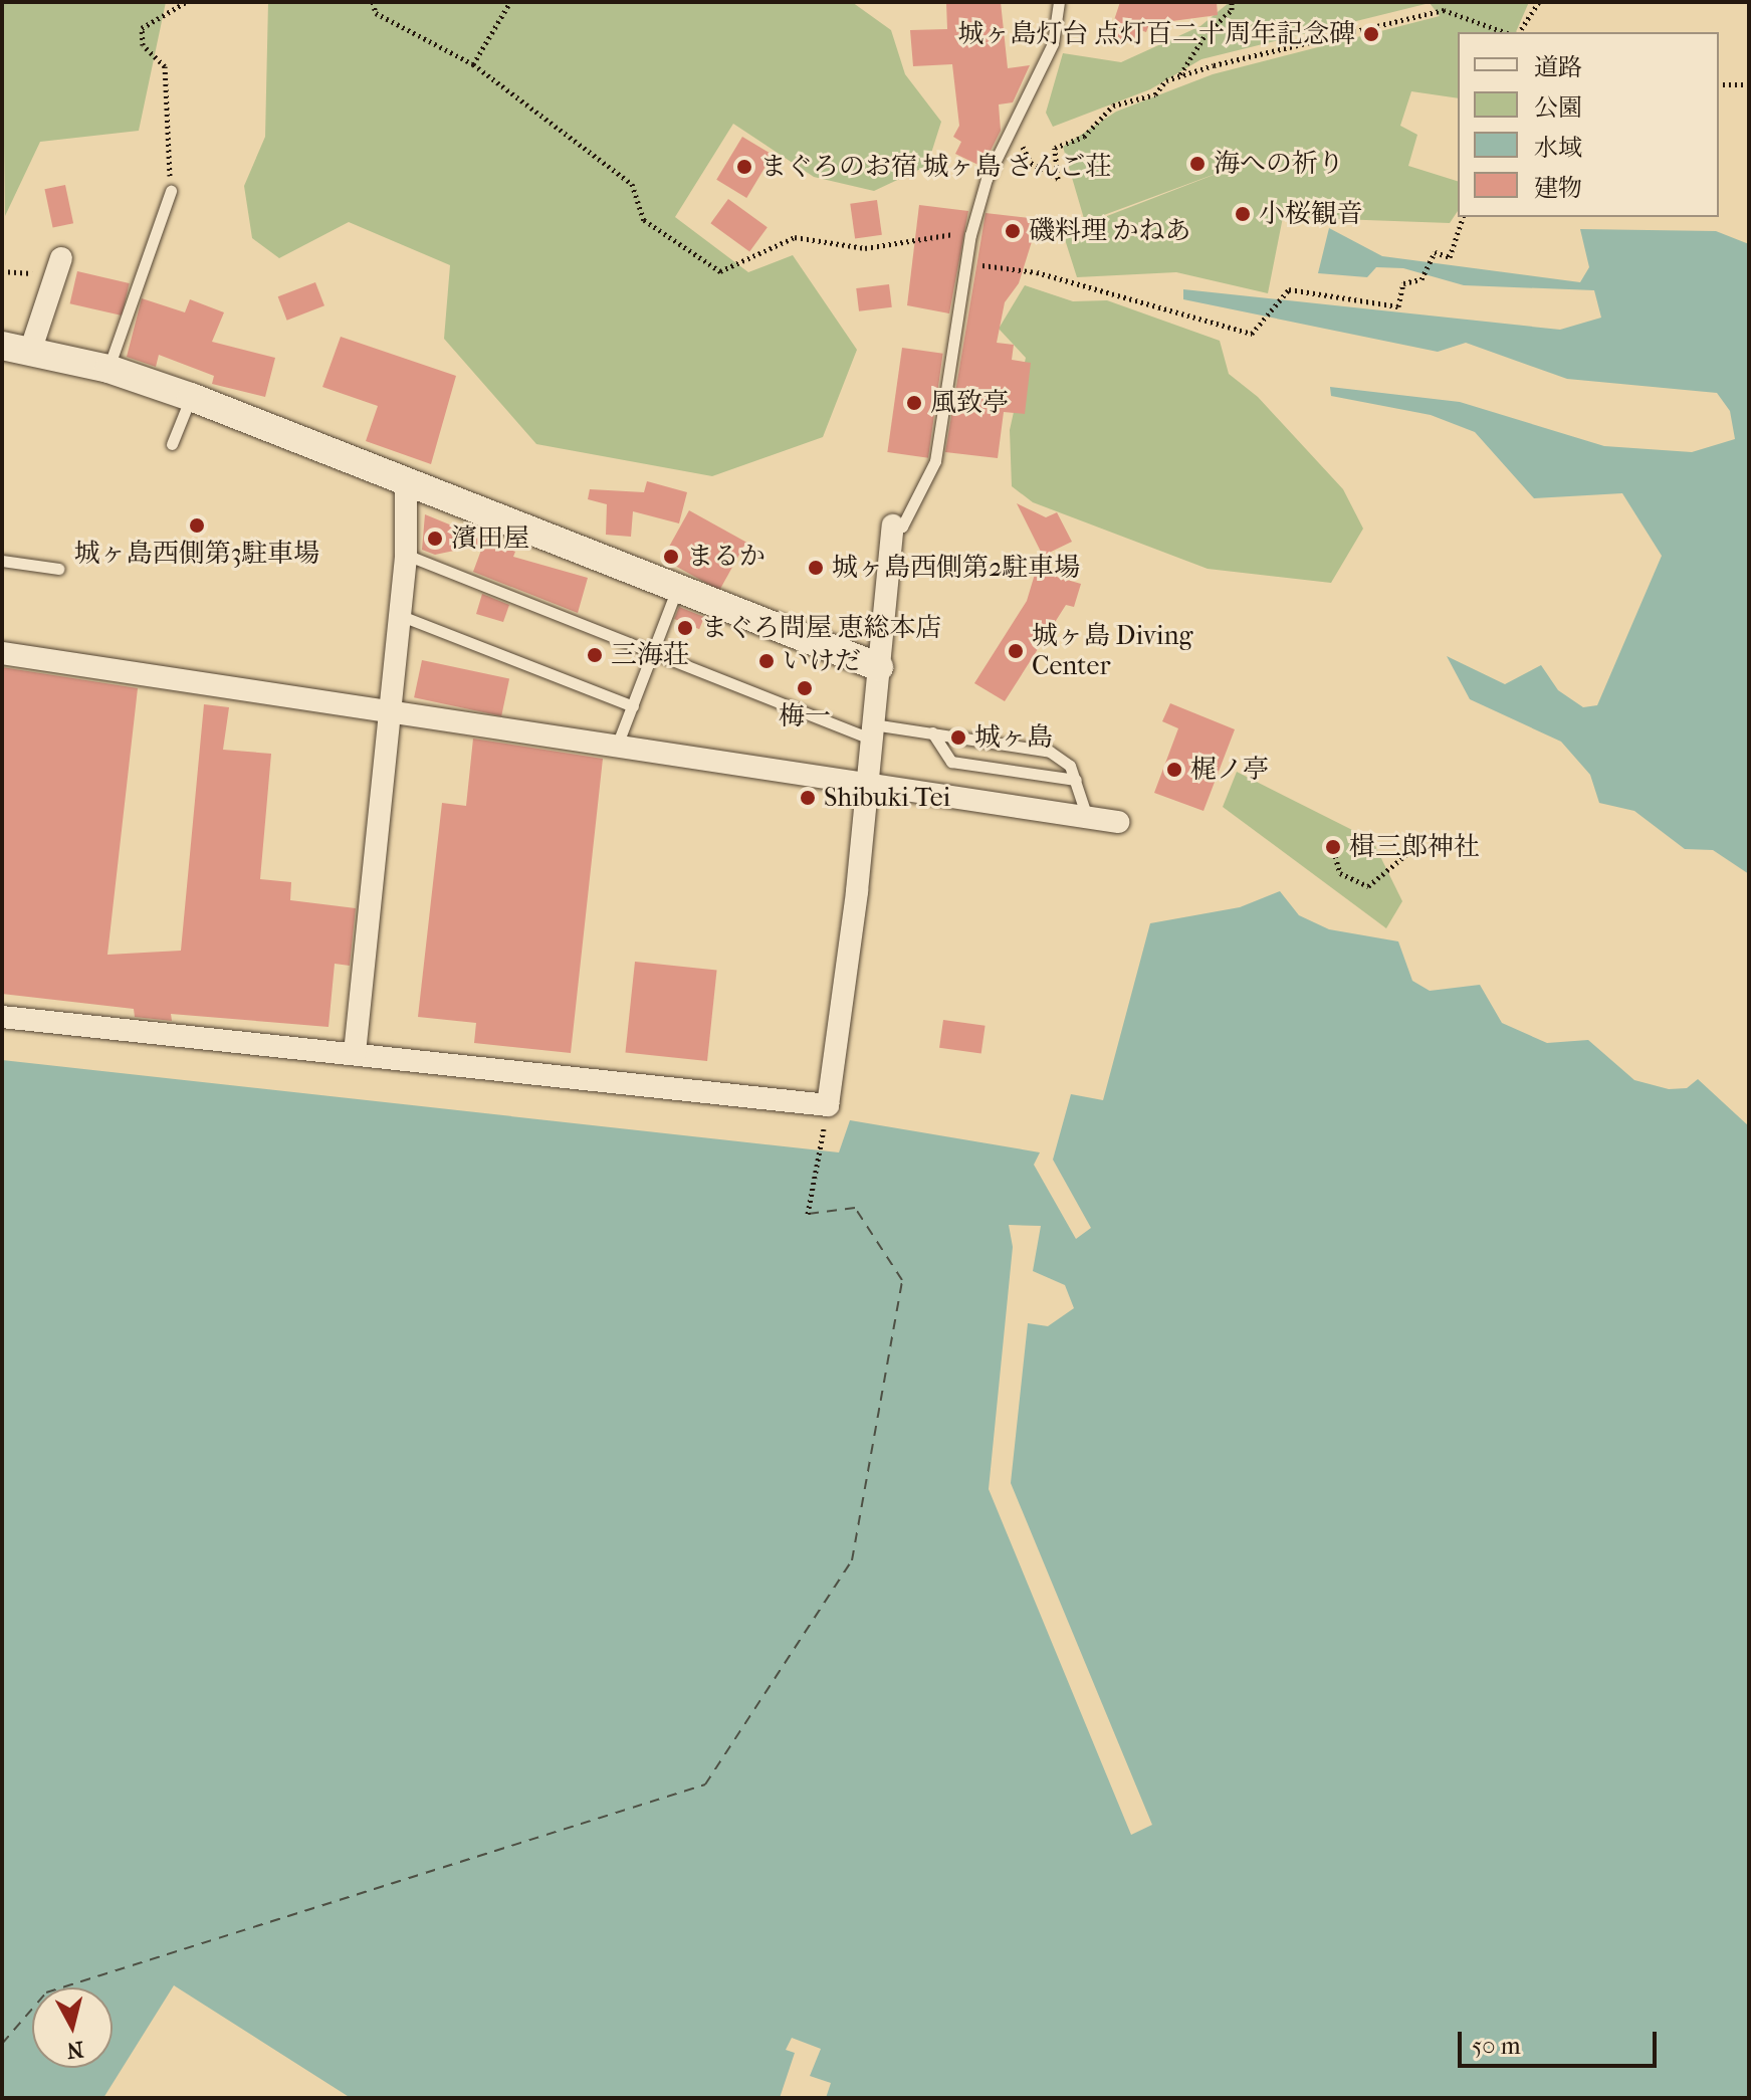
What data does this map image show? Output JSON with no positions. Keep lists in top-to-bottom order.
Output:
{
  "places": [
    "城ヶ島灯台 点灯百二十周年記念碑",
    "海への祈り",
    "まぐろのお宿 城ヶ島 さんご荘",
    "小桜観音",
    "磯料理 かねあ",
    "風致亭",
    "城ヶ島西側第3駐車場",
    "濱田屋",
    "まるか",
    "城ヶ島西側第2駐車場",
    "まぐろ問屋 恵総本店",
    "城ヶ島 Diving Center",
    "三海荘",
    "いけだ",
    "梅一",
    "城ヶ島",
    "梶ノ亭",
    "Shibuki Tei",
    "楫三郎神社"
  ],
  "legend": [
    "道路",
    "公園",
    "水域",
    "建物"
  ],
  "scale_bar": "50 m",
  "north": "bottom"
}
